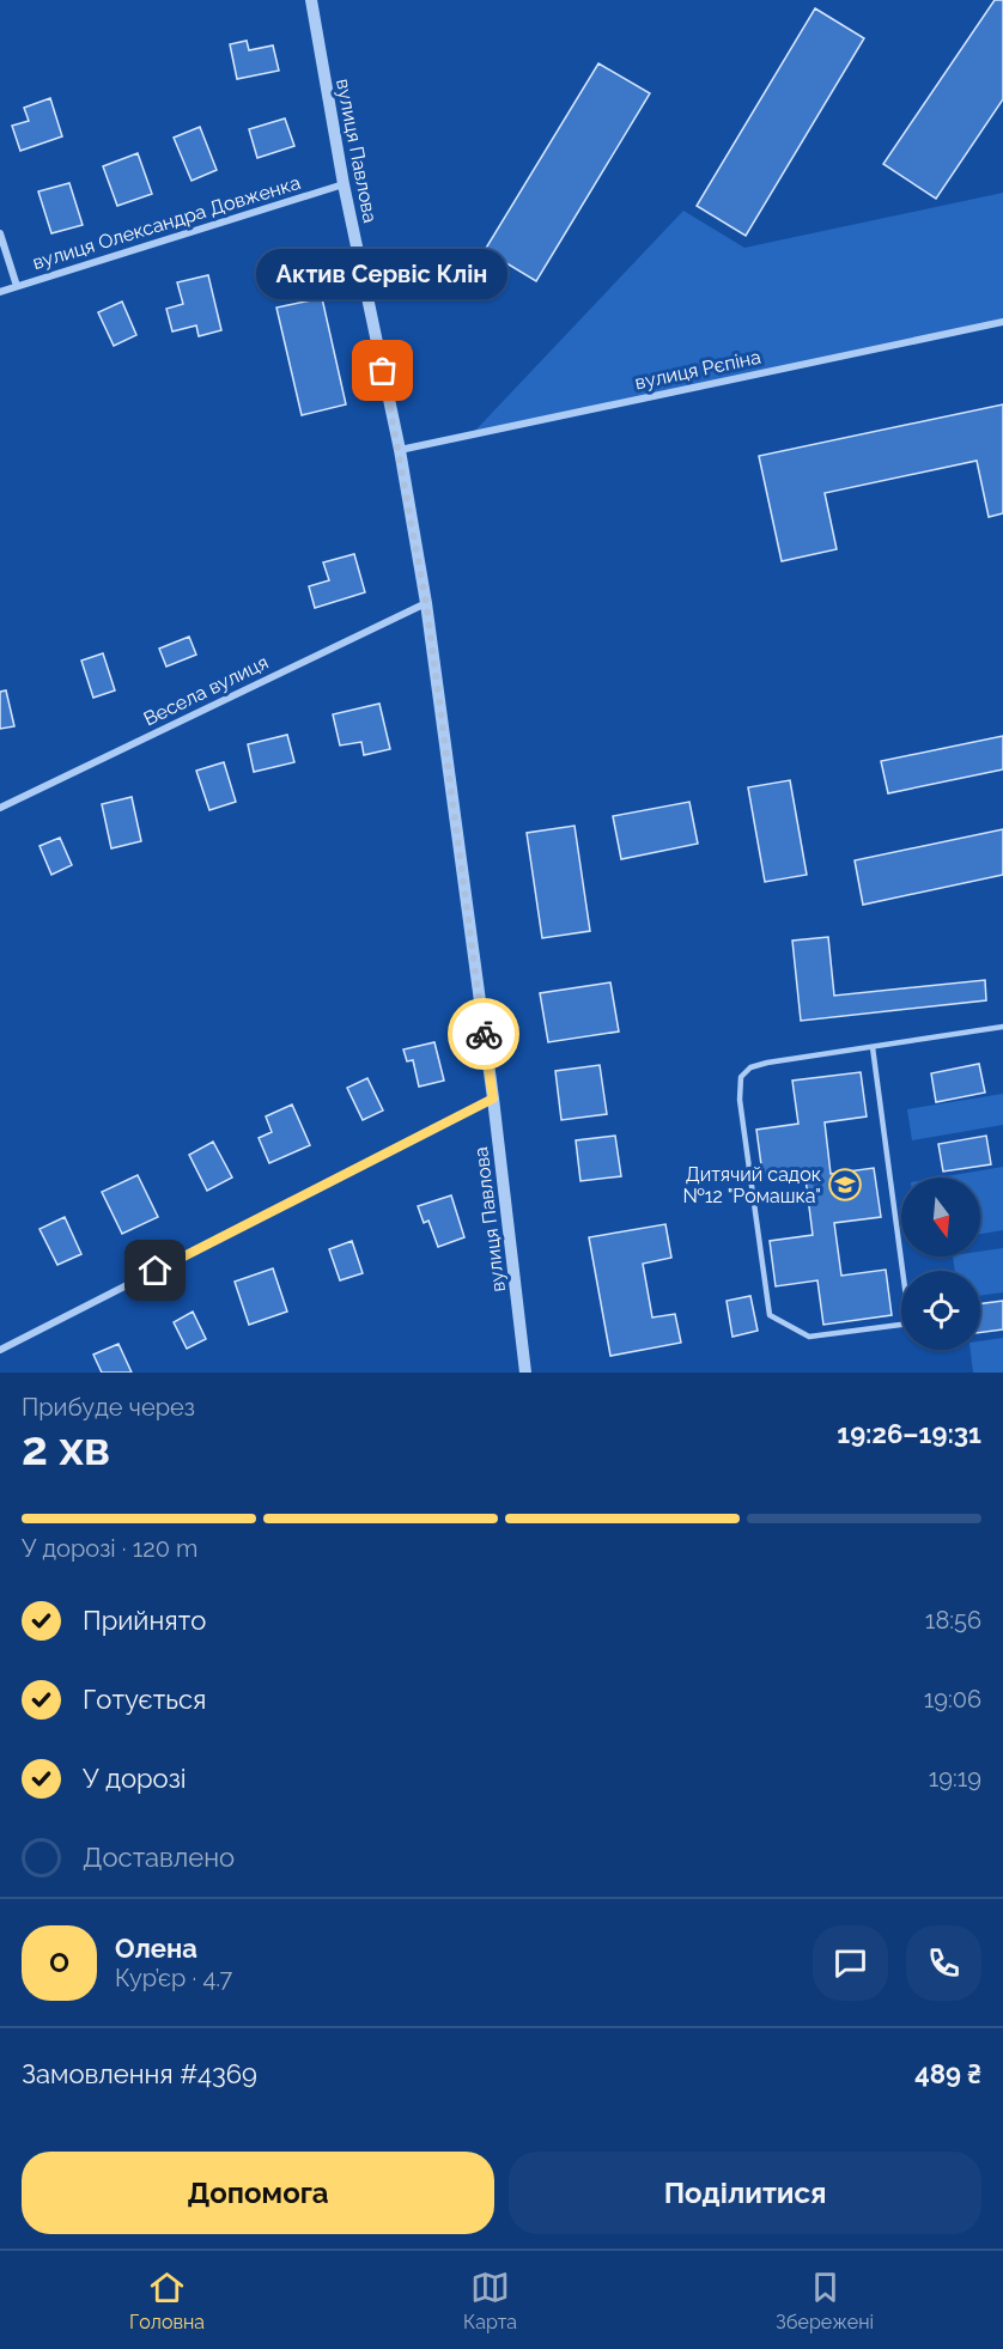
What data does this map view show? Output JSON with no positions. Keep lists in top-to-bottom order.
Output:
{
  "streets": {
    "street": [
      "вулиця Павлова",
      "вулиця Олександра Довженка",
      "вулиця Рєпіна",
      "Весела вулиця"
    ]
  },
  "crossings": [
    ["вулиця Павлова", "вулиця Олександра Довженка"],
    ["вулиця Павлова", "вулиця Рєпіна"],
    ["вулиця Павлова", "Весела вулиця"]
  ],
  "places": {
    "other": ["Актив Сервiс Клiн"],
    "school or university": ["Дитячий садок №12 \"Ромашка\""]
  },
  "north": "bottom",
  "page": {
    "bubble": "Актив Сервiс Клiн",
    "heading": ["2 хв", "Прибуде через", "19:26–19:31"],
    "panel": [
      "Олена",
      "Кур’єр · 4.7",
      "Замовлення #4369",
      "489 ₴"
    ],
    "bar": "У дорозі · 120 m",
    "list": [
      ["Прийнято", "18:56"],
      ["Готується", "19:06"],
      ["У дорозі", "19:19"],
      "Доставлено"
    ],
    "round": "О",
    "buttons": ["Допомога", "Поділитися"],
    "tabs": ["Головна", "Карта", "Збережені"]
  }
}
